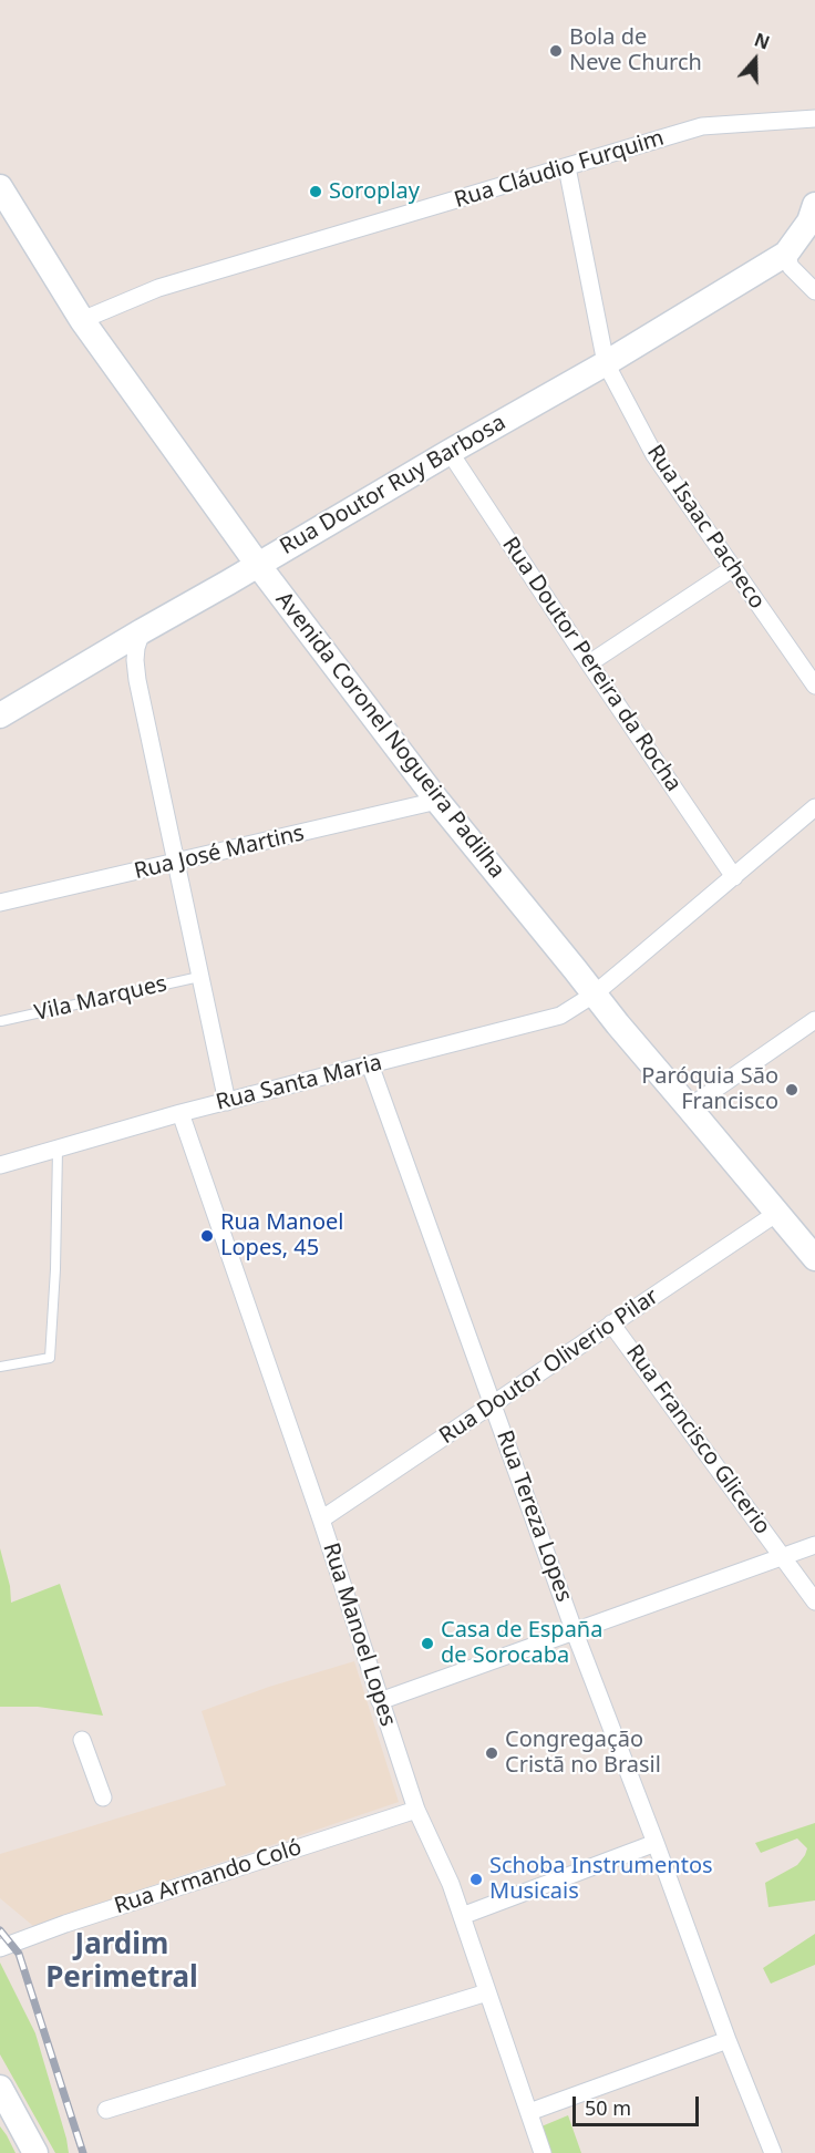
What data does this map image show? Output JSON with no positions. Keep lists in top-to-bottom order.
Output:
{
  "streets": {
    "main road": ["Rua Doutor Ruy Barbosa", "Avenida Coronel Nogueira Padilha"],
    "street": [
      "Rua Cláudio Furquim",
      "Rua Isaac Pacheco",
      "Rua Doutor Pereira da Rocha",
      "Rua José Martins",
      "Rua Santa Maria",
      "Rua Doutor Oliverio Pilar",
      "Rua Francisco Glicerio",
      "Rua Tereza Lopes",
      "Rua Manoel Lopes",
      "Rua Armando Coló"
    ],
    "lane": ["Vila Marques"]
  },
  "crossings": [
    ["Rua Cláudio Furquim", "Rua Isaac Pacheco"],
    ["Rua Cláudio Furquim", "Avenida Coronel Nogueira Padilha"],
    ["Rua Doutor Ruy Barbosa", "Rua Isaac Pacheco"],
    ["Rua Doutor Ruy Barbosa", "Rua Doutor Pereira da Rocha"],
    ["Rua Doutor Ruy Barbosa", "Avenida Coronel Nogueira Padilha"],
    ["Rua Doutor Pereira da Rocha", "Rua Santa Maria"],
    ["Avenida Coronel Nogueira Padilha", "Rua José Martins"],
    ["Avenida Coronel Nogueira Padilha", "Rua Santa Maria"],
    ["Avenida Coronel Nogueira Padilha", "Rua Doutor Oliverio Pilar"],
    ["Rua Santa Maria", "Rua Tereza Lopes"],
    ["Rua Santa Maria", "Rua Manoel Lopes"],
    ["Rua Doutor Oliverio Pilar", "Rua Francisco Glicerio"],
    ["Rua Doutor Oliverio Pilar", "Rua Tereza Lopes"],
    ["Rua Doutor Oliverio Pilar", "Rua Manoel Lopes"],
    ["Rua Manoel Lopes", "Rua Armando Coló"]
  ],
  "districts": ["Jardim Perimetral"],
  "places": [
    "Bola de Neve Church",
    "Soroplay",
    "Paróquia São Francisco",
    "Rua Manoel Lopes, 45",
    "Casa de España de Sorocaba",
    "Congregação Cristã no Brasil",
    "Schoba Instrumentos Musicais"
  ],
  "scale_bar": "50 m",
  "north": "top"
}
